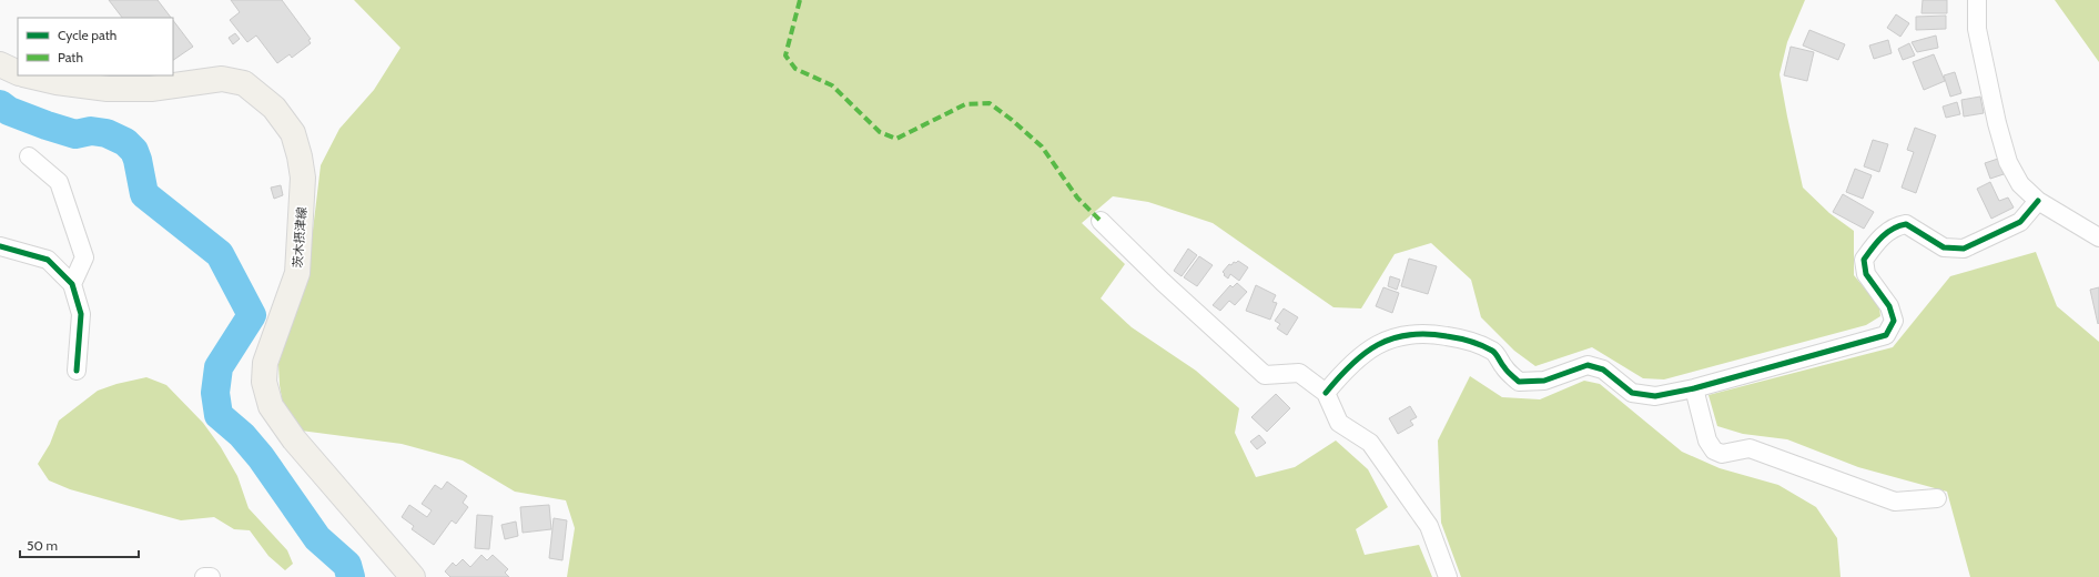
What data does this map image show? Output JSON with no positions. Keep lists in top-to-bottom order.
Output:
{
  "streets": {
    "main road": ["茨木摂津線"]
  },
  "legend": ["Cycle path", "Path"],
  "scale_bar": "50 m"
}
